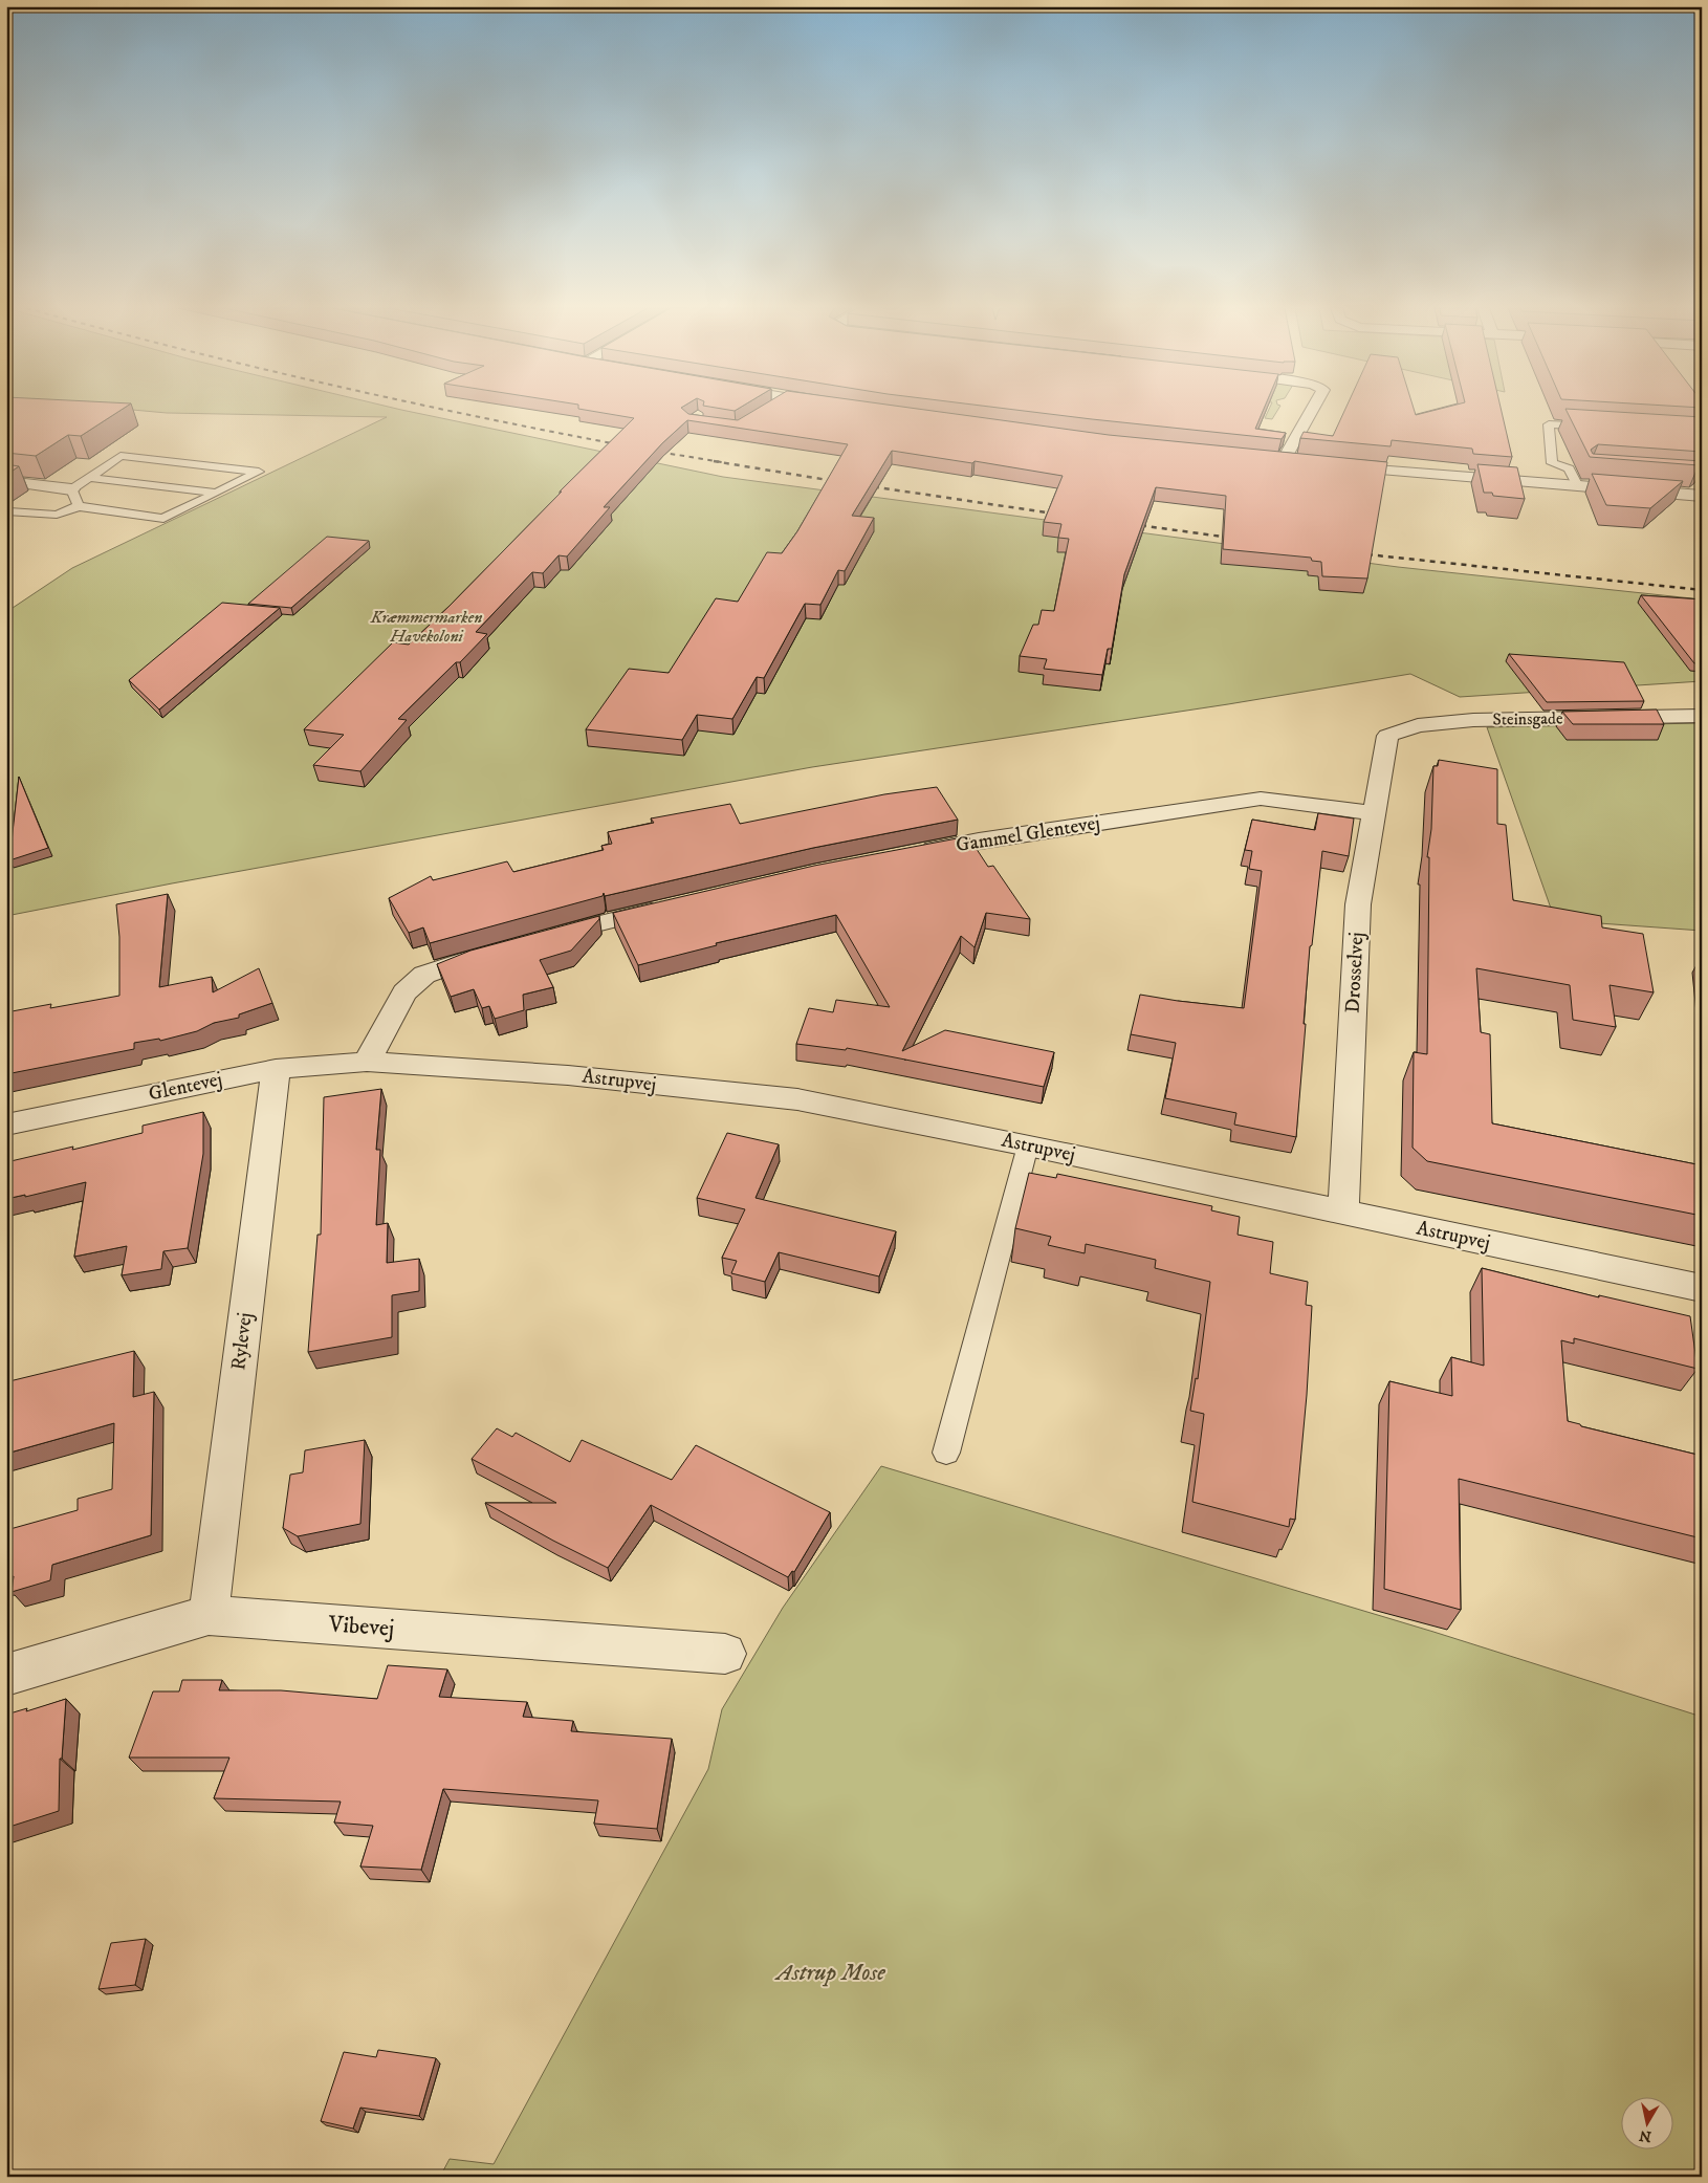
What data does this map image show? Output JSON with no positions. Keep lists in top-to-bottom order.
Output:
{
  "streets": {
    "street": [
      "Steinsgade",
      "Gammel Glentevej",
      "Drosselvej",
      "Astrupvej",
      "Glentevej",
      "Rylevej",
      "Vibevej"
    ]
  },
  "crossings": [
    ["Steinsgade", "Drosselvej"],
    ["Gammel Glentevej", "Drosselvej"],
    ["Drosselvej", "Astrupvej"],
    ["Astrupvej", "Glentevej"],
    ["Glentevej", "Rylevej"],
    ["Rylevej", "Vibevej"]
  ],
  "parks": ["Kræmmermarken Havekoloni", "Astrup Mose"],
  "north": "bottom"
}
